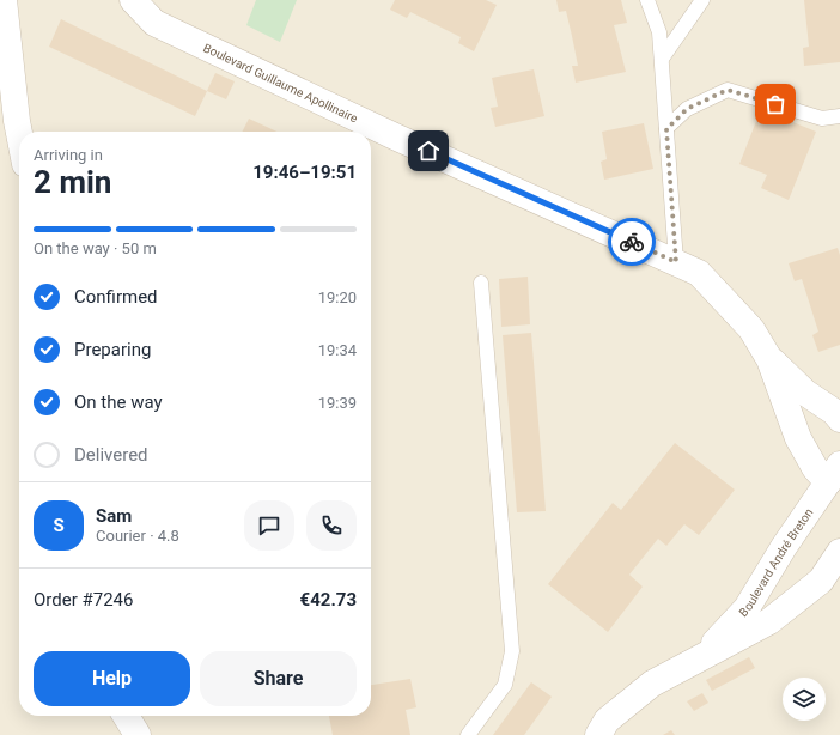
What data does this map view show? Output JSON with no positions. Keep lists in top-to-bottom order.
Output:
{
  "streets": {
    "street": ["Boulevard Guillaume Apollinaire", "Boulevard André Breton"]
  },
  "crossings": [
    ["Boulevard Guillaume Apollinaire", "Boulevard André Breton"]
  ],
  "page": {
    "heading": ["2 min", "Arriving in", "19:46–19:51"],
    "panel": [
      "Sam",
      "Courier · 4.8",
      "Order #7246",
      "€42.73"
    ],
    "bar": "On the way · 50 m",
    "list": [
      ["Confirmed", "19:20"],
      ["Preparing", "19:34"],
      ["On the way", "19:39"],
      "Delivered"
    ],
    "round": "S",
    "buttons": ["Help", "Share"]
  }
}
